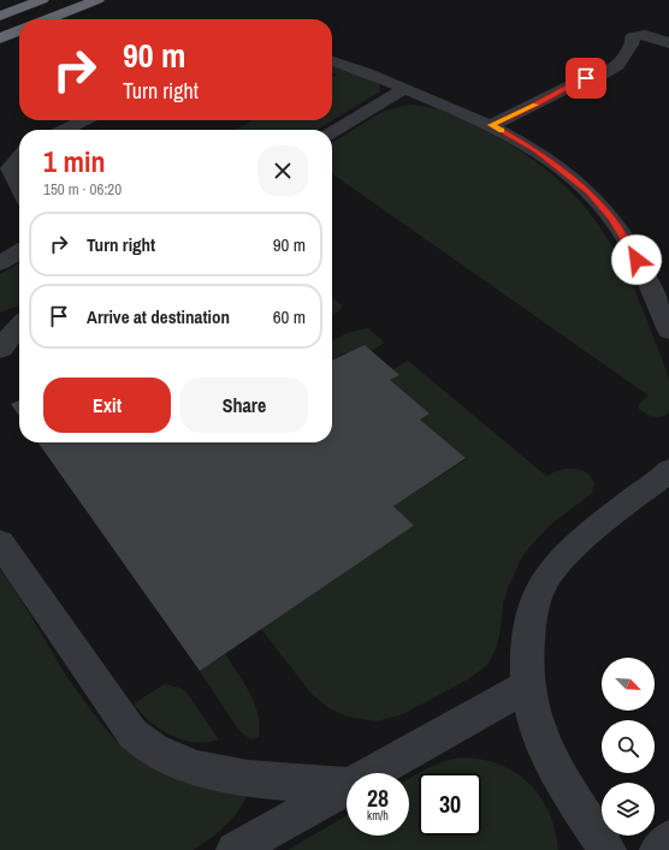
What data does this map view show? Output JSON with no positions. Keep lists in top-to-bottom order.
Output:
{
  "north": "bottom right",
  "page": {
    "turn": ["90 m", "Turn right"],
    "heading": ["1 min", "150 m · 06:20"],
    "list": [
      {
        "name": "Turn right",
        "value": "90 m"
      },
      {
        "name": "Arrive at destination",
        "value": "60 m"
      }
    ],
    "buttons": ["Exit", "Share"],
    "speed": "28 km/h",
    "limit": "30"
  }
}
